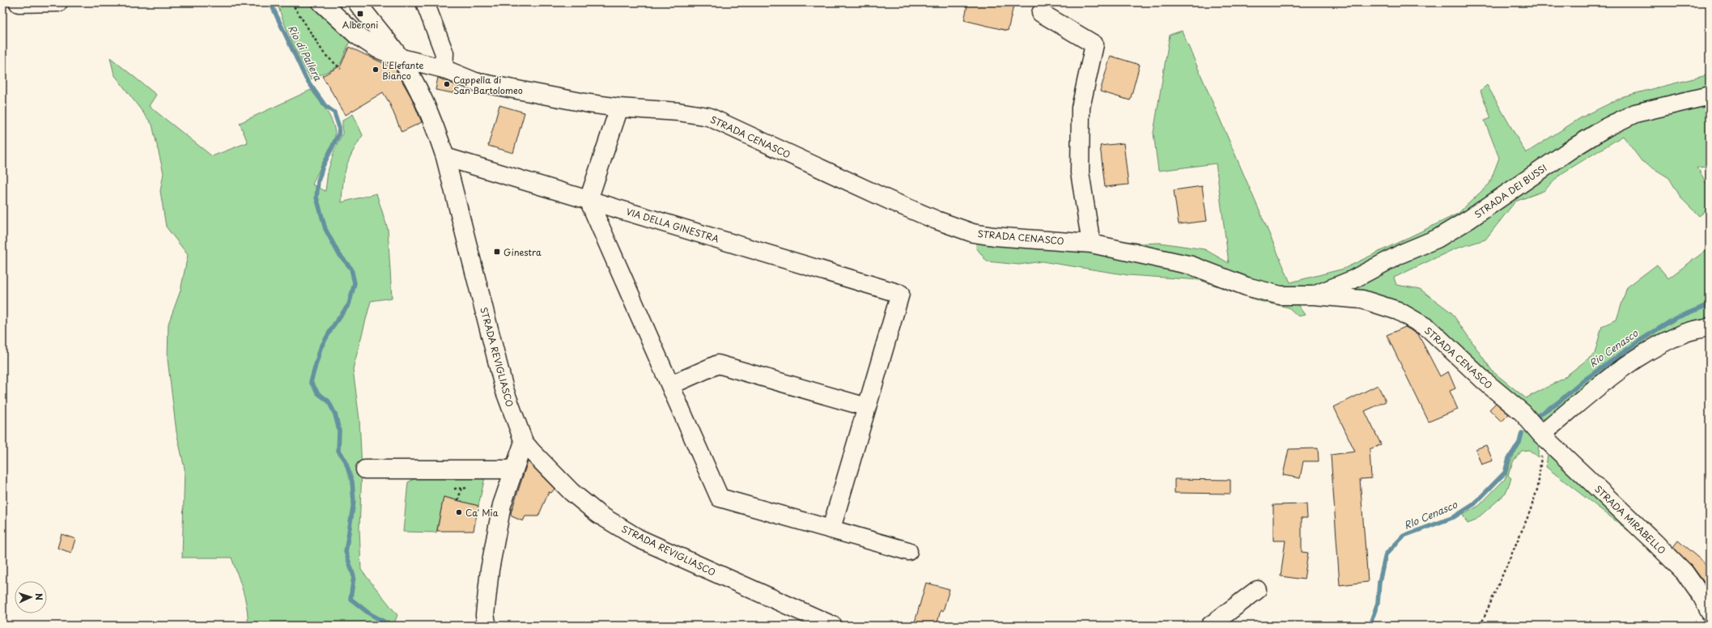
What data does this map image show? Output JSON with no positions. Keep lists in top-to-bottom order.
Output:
{
  "streets": {
    "street": [
      "STRADA CENASCO",
      "STRADA DEI BUSSI",
      "VIA DELLA GINESTRA",
      "STRADA REVIGLIASCO",
      "STRADA MIRABELLO"
    ]
  },
  "crossings": [
    ["STRADA CENASCO", "STRADA DEI BUSSI"],
    ["STRADA CENASCO", "STRADA REVIGLIASCO"],
    ["STRADA CENASCO", "STRADA MIRABELLO"],
    ["VIA DELLA GINESTRA", "STRADA REVIGLIASCO"]
  ],
  "water": ["Rio di Pallera", "Rio Cenasco", "RIo Cenasco"],
  "places": {
    "transit": ["Alberoni", "Ginestra"],
    "other": ["L'Elefante Bianco", "Cappella di San Bartolomeo", "Ca' Mia"]
  },
  "north": "right"
}
